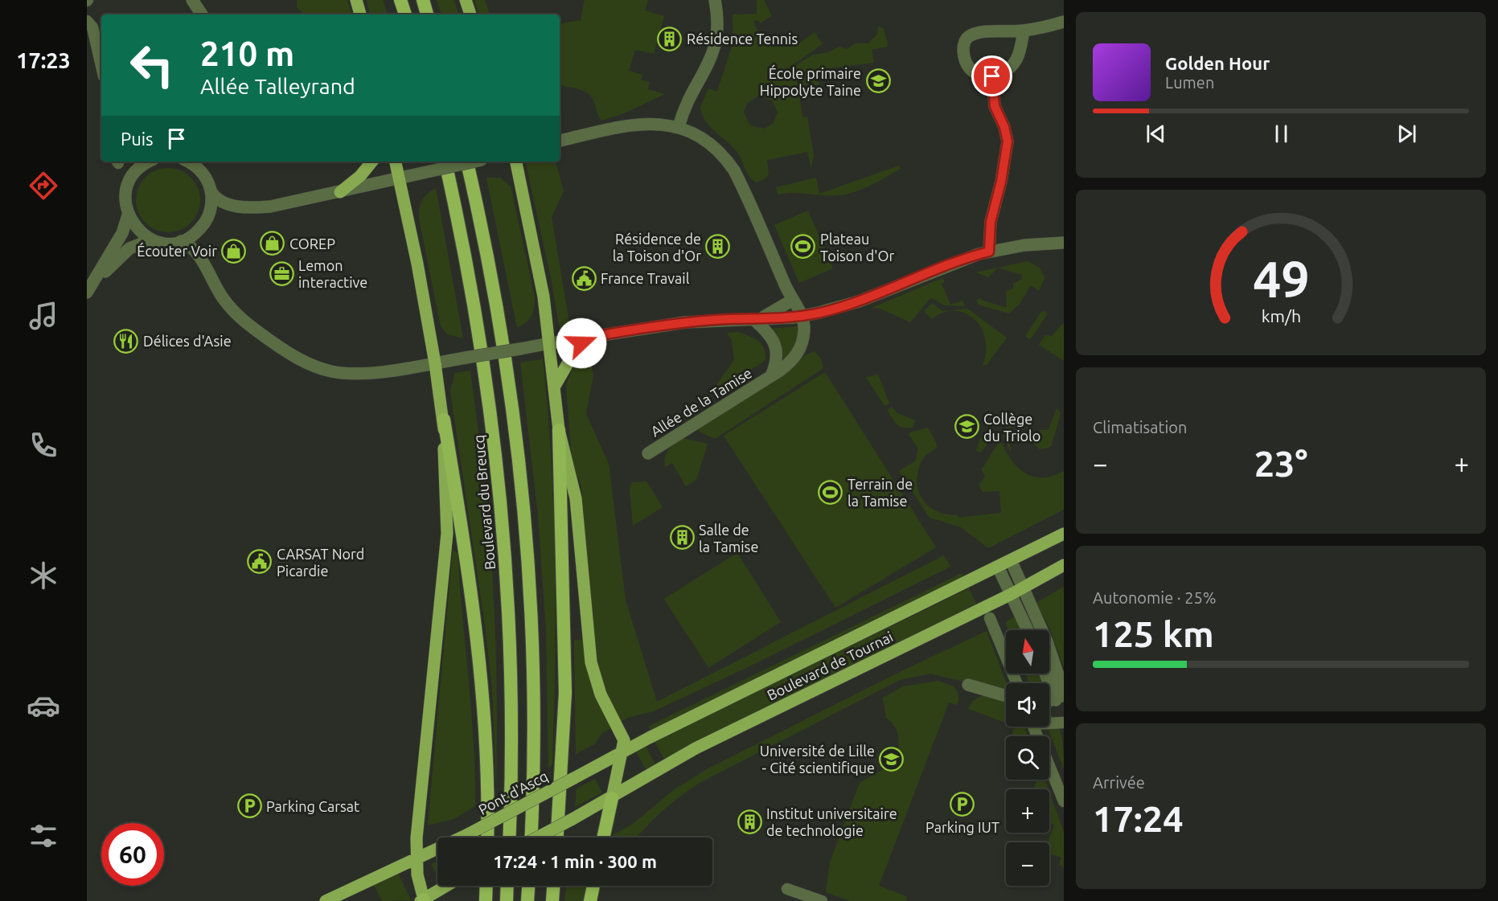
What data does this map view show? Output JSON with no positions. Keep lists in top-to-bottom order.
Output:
{
  "streets": {
    "highway": ["Boulevard du Breucq"],
    "main road": ["Boulevard de Tournai", "Pont d'Ascq"],
    "street": ["Allée de la Tamise"]
  },
  "crossings": [
    ["Boulevard de Tournai", "Pont d'Ascq"]
  ],
  "places": {
    "building": [
      "Résidence Tennis",
      "Résidence de la Toison d'Or",
      "Salle de la Tamise",
      "Institut universitaire de technologie"
    ],
    "school or university": ["École primaire Hippolyte Taine", "Collège du Triolo", "Université de Lille ‐ Cité scientifique"],
    "shop": ["COREP", "Écouter Voir"],
    "sports": ["Plateau Toison d'Or", "Terrain de la Tamise"],
    "office": ["Lemon interactive"],
    "public building": ["France Travail", "CARSAT Nord Picardie"],
    "restaurant": ["Délices d'Asie"],
    "parking": ["Parking IUT", "Parking Carsat"]
  },
  "north": "top",
  "page": {
    "tabs": "17:23",
    "turn": ["210 m", "Allée Talleyrand"],
    "song": ["Golden Hour", "Lumen"],
    "then": "Puis",
    "tile": [
      "Climatisation",
      ["Autonomie · 25%", "125 km"],
      ["Arrivée", "17:24"]
    ],
    "heat": ["−", "23°", "+"],
    "map_buttons": ["+", "−"],
    "limit": "60",
    "trip": "17:24 · 1 min · 300 m",
    "gauge": ["49", "km/h"]
  }
}
